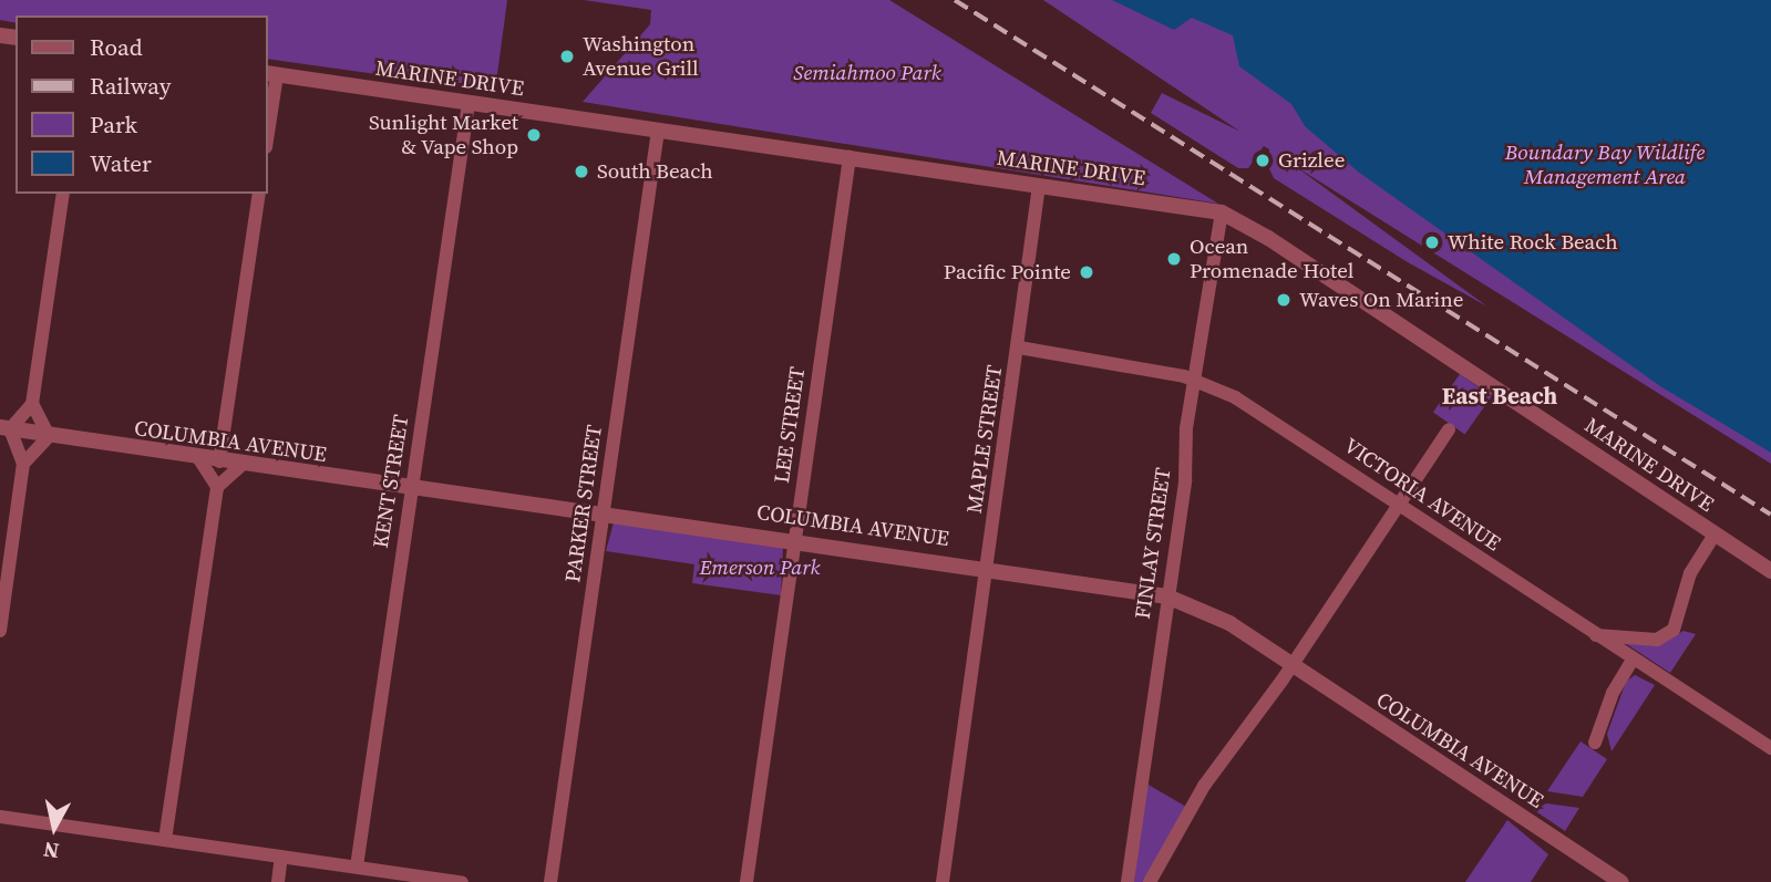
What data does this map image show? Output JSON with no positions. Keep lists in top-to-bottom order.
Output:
{
  "streets": {
    "street": [
      "MARINE DRIVE",
      "LEE STREET",
      "MAPLE STREET",
      "COLUMBIA AVENUE",
      "KENT STREET",
      "VICTORIA AVENUE",
      "PARKER STREET",
      "FINLAY STREET"
    ]
  },
  "crossings": [
    ["MARINE DRIVE", "LEE STREET"],
    ["MARINE DRIVE", "MAPLE STREET"],
    ["MARINE DRIVE", "KENT STREET"],
    ["MARINE DRIVE", "PARKER STREET"],
    ["MARINE DRIVE", "FINLAY STREET"],
    ["LEE STREET", "COLUMBIA AVENUE"],
    ["MAPLE STREET", "COLUMBIA AVENUE"],
    ["MAPLE STREET", "VICTORIA AVENUE"],
    ["COLUMBIA AVENUE", "KENT STREET"],
    ["COLUMBIA AVENUE", "PARKER STREET"],
    ["COLUMBIA AVENUE", "FINLAY STREET"],
    ["VICTORIA AVENUE", "FINLAY STREET"]
  ],
  "districts": ["East Beach"],
  "parks": ["Semiahmoo Park", "Boundary Bay Wildlife Management Area", "Emerson Park"],
  "places": [
    "Washington Avenue Grill",
    "Sunlight Market & Vape Shop",
    "Grizlee",
    "South Beach",
    "White Rock Beach",
    "Ocean Promenade Hotel",
    "Pacific Pointe",
    "Waves On Marine"
  ],
  "legend": [
    "Road",
    "Railway",
    "Park",
    "Water"
  ],
  "north": "bottom"
}
